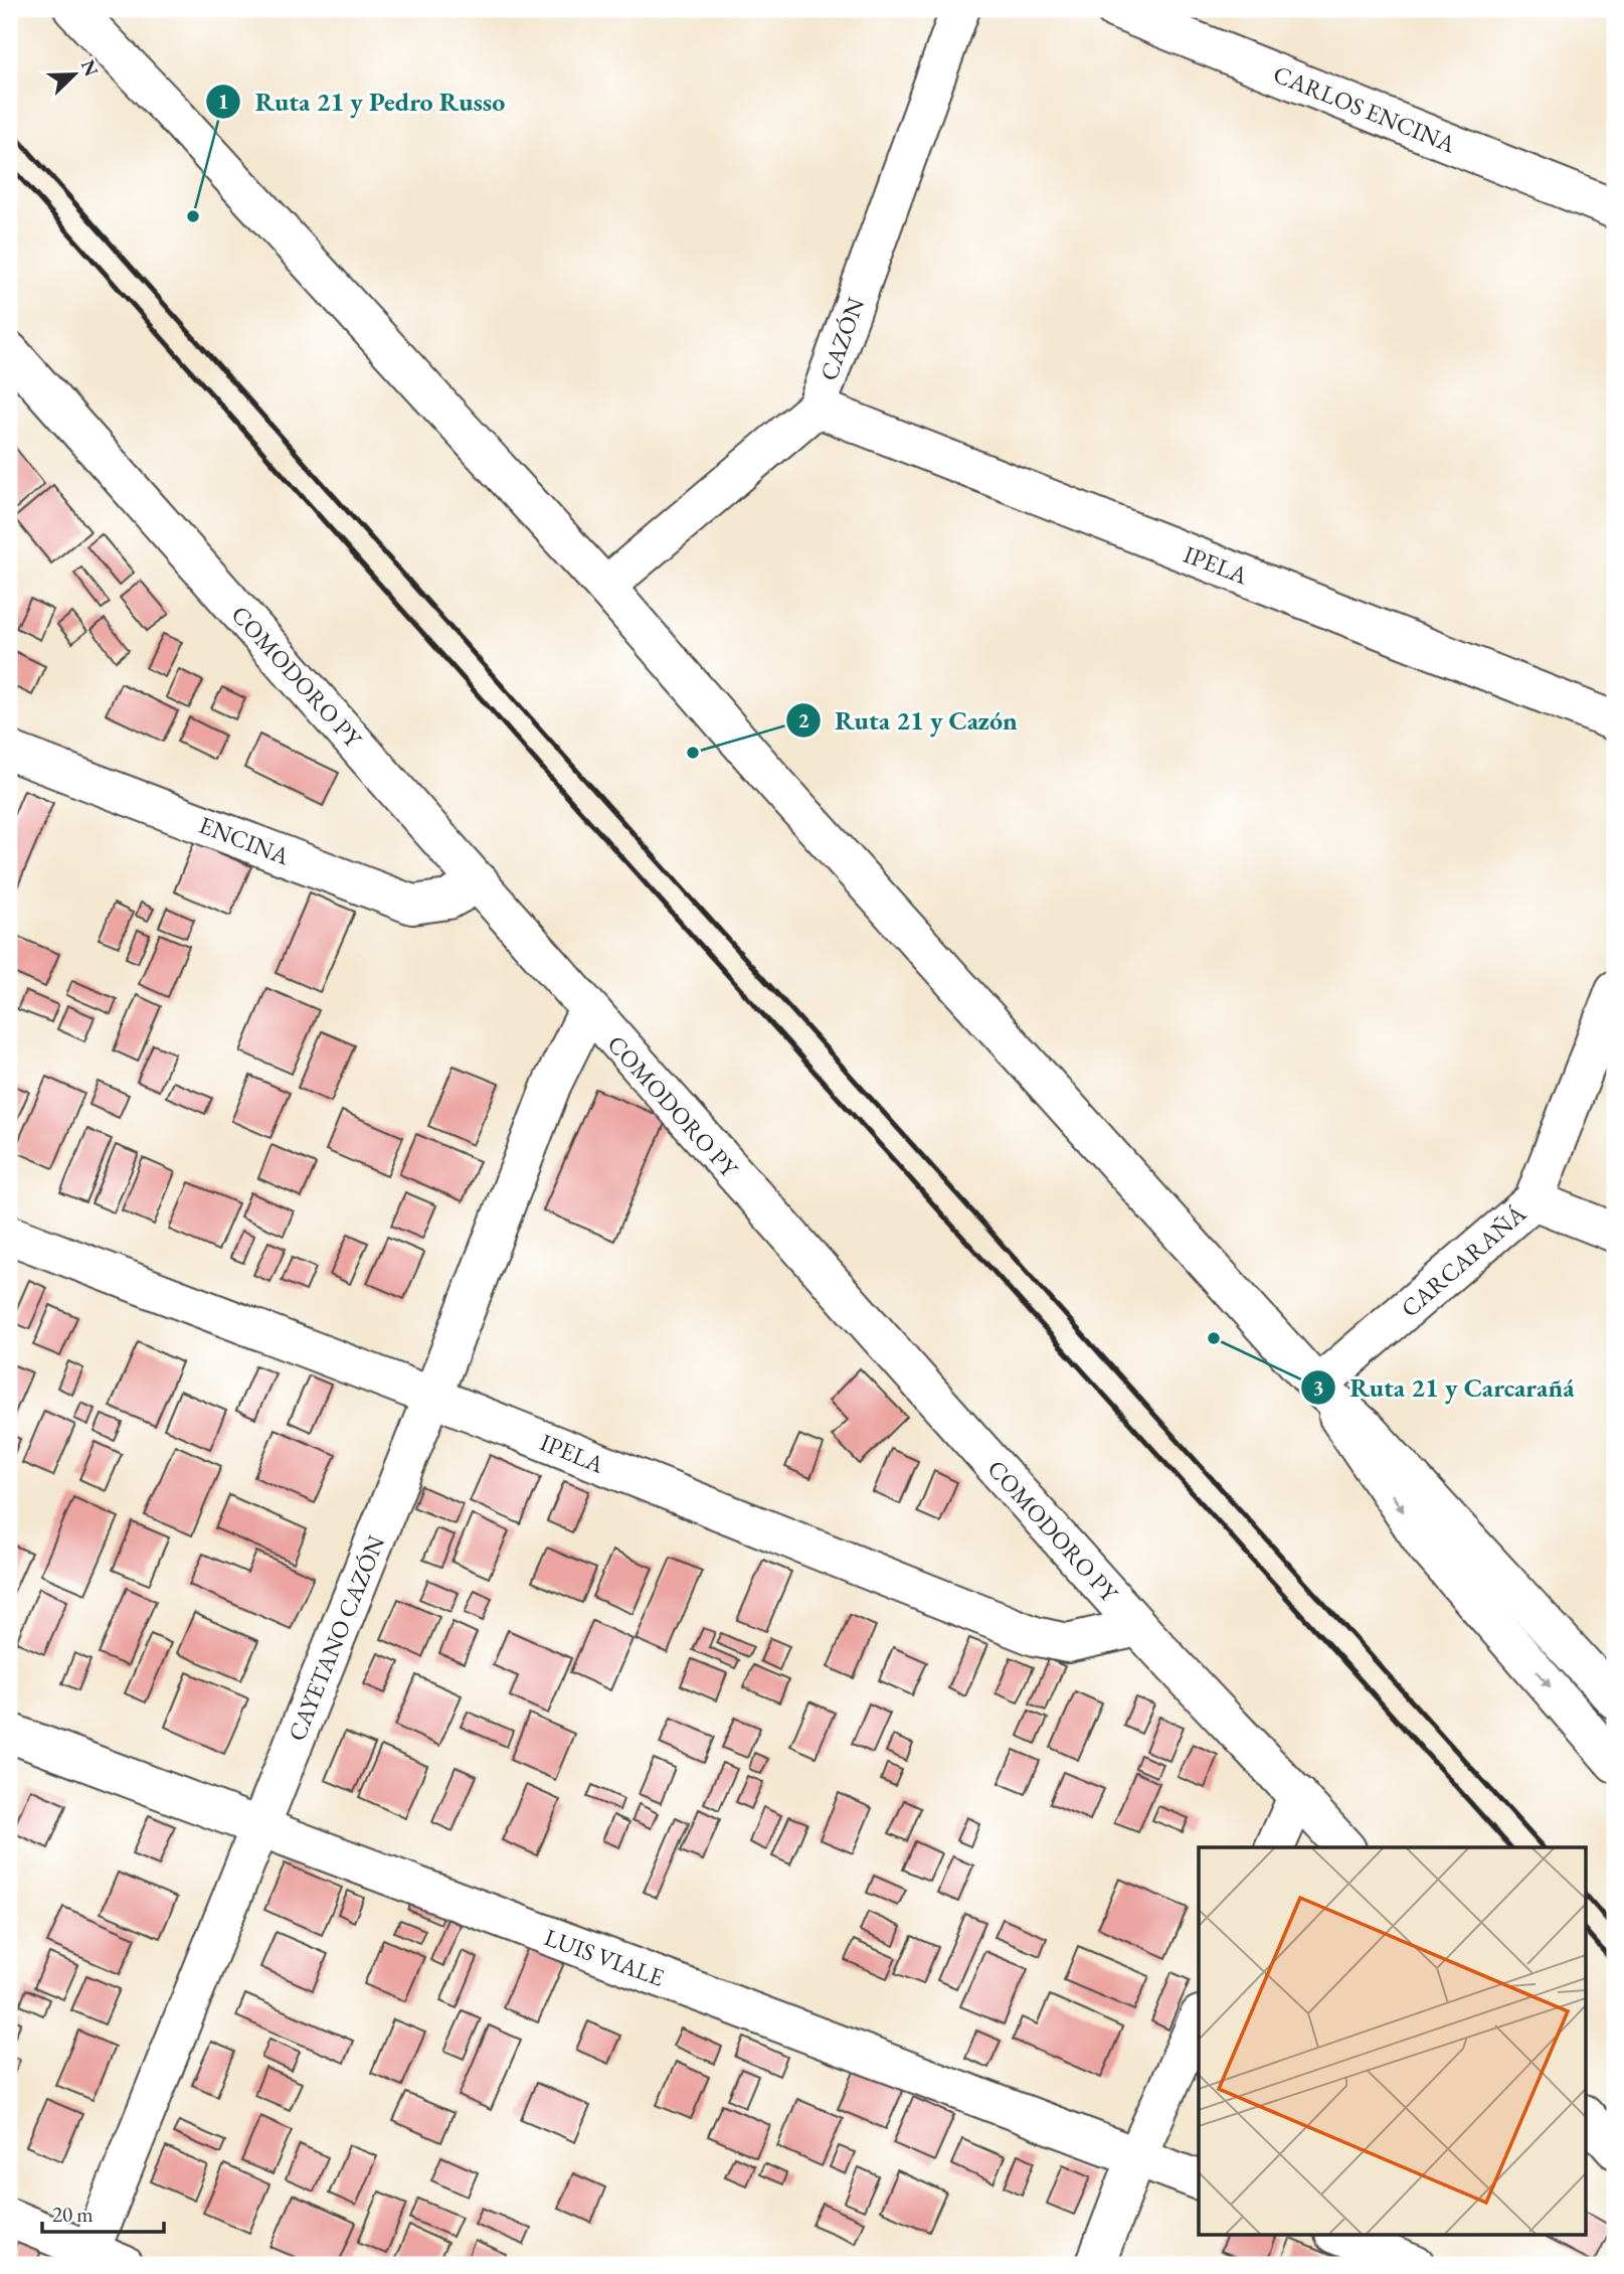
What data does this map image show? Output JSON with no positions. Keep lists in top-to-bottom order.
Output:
{
  "streets": {
    "street": [
      "CARLOS ENCINA",
      "CAZÓN",
      "IPELA",
      "COMODORO PY",
      "ENCINA",
      "CARCARAÑÁ",
      "CAYETANO CAZÓN",
      "LUIS VIALE"
    ]
  },
  "crossings": [
    ["CAZÓN", "IPELA"],
    ["IPELA", "COMODORO PY"],
    ["IPELA", "CAYETANO CAZÓN"],
    ["COMODORO PY", "ENCINA"],
    ["COMODORO PY", "CAYETANO CAZÓN"],
    ["CAYETANO CAZÓN", "LUIS VIALE"]
  ],
  "places": ["Ruta 21 y Pedro Russo", "Ruta 21 y Cazón", "Ruta 21 y Carcarañá"],
  "scale_bar": "20 m",
  "north": "top right"
}
